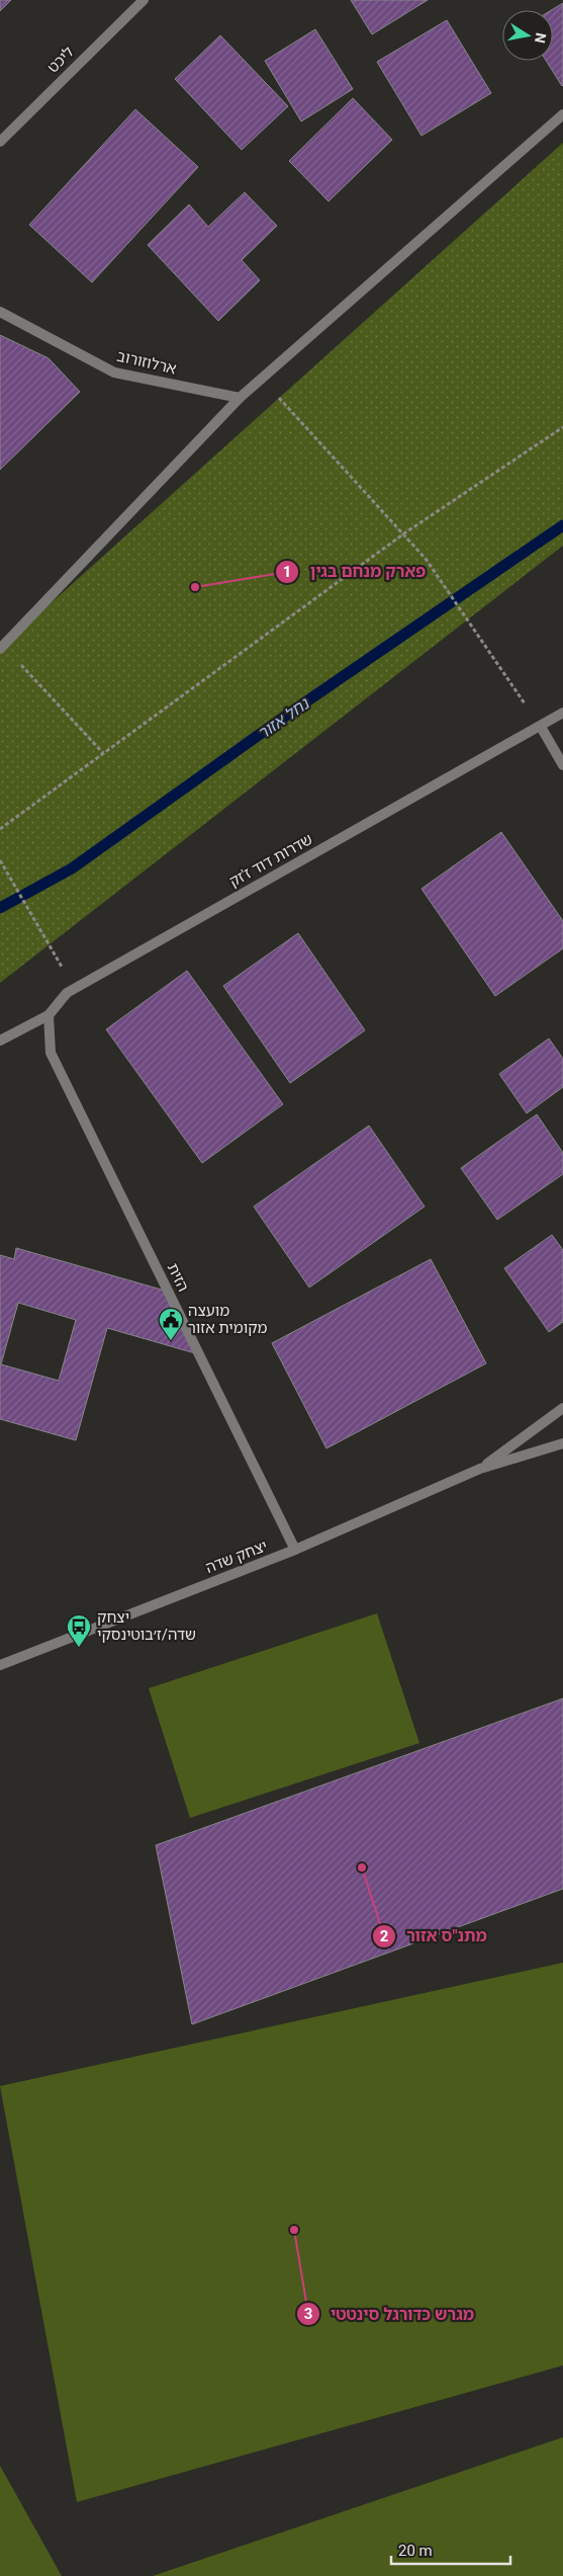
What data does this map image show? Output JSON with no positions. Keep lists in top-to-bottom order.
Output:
{
  "streets": {
    "street": [
      "ליכט",
      "ארלוזורוב",
      "שדרות דוד ז'זק",
      "הזית",
      "יצחק שדה"
    ]
  },
  "crossings": [
    ["שדרות דוד ז'זק", "הזית"],
    ["הזית", "יצחק שדה"]
  ],
  "water": ["נחל אזור"],
  "places": {
    "other": ["פארק מנחם בגין", "מתנ\"ס אזור", "מגרש כדורגל סינטטי"],
    "public building": ["מועצה מקומית אזור"],
    "bus stop": ["יצחק שדה/ז׳בוטינסקי"]
  },
  "scale_bar": "20 m",
  "north": "right"
}
